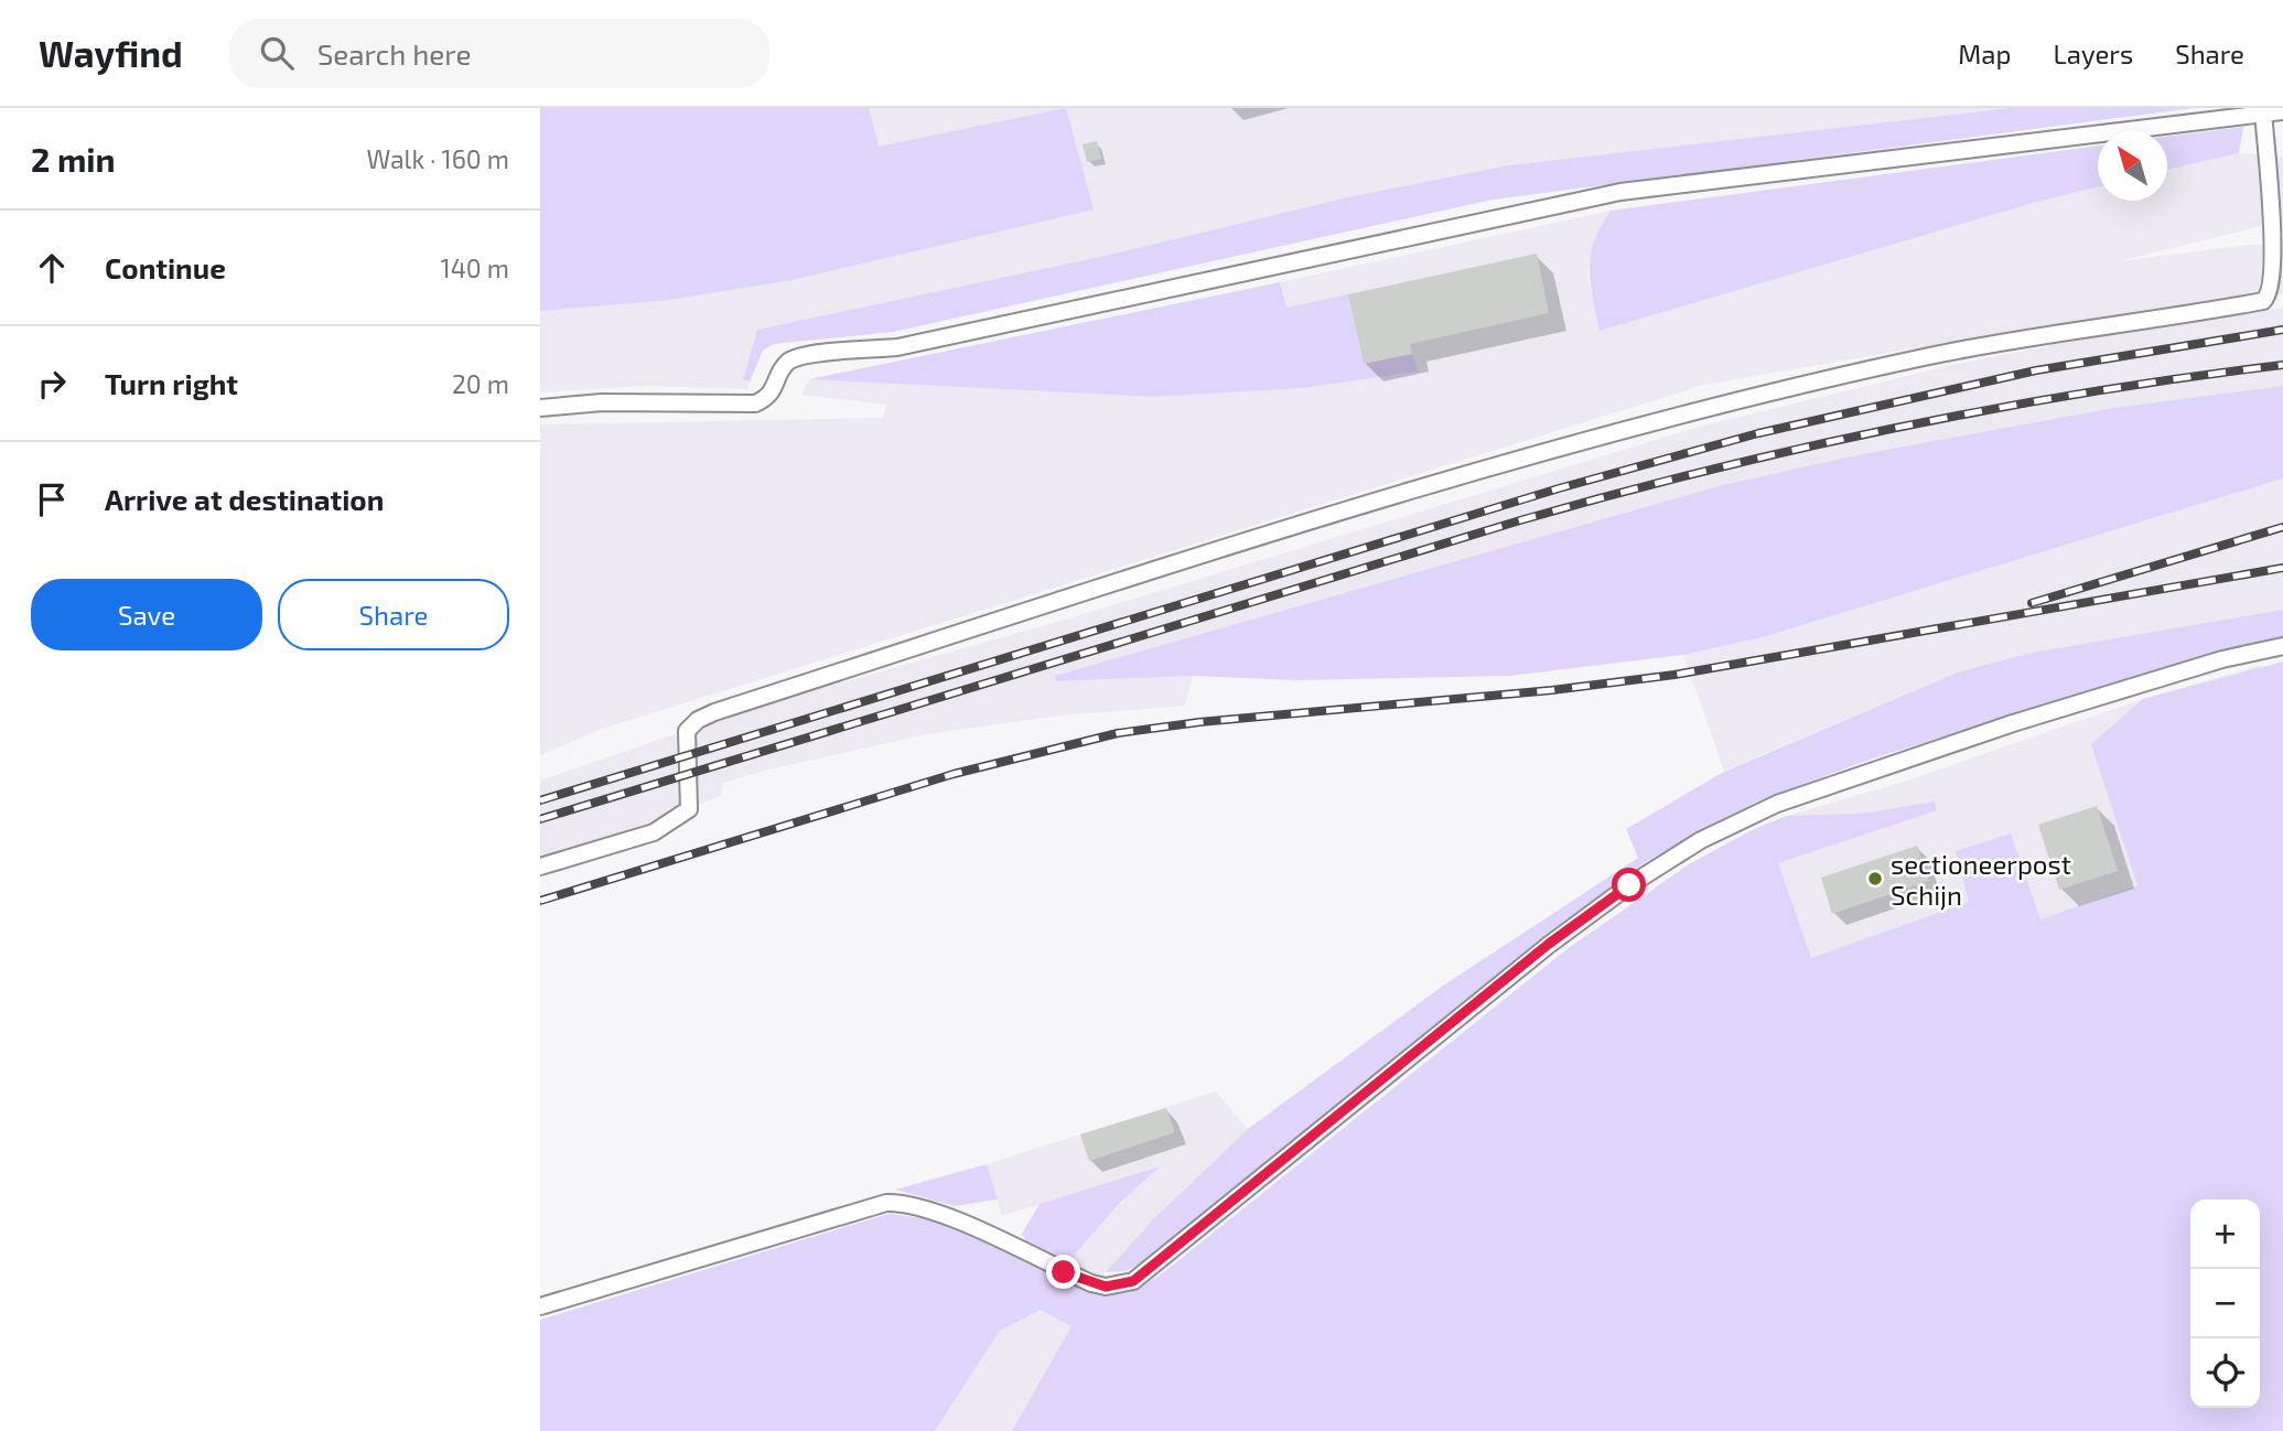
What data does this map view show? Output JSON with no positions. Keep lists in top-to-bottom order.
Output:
{
  "places": ["sectioneerpost Schijn"],
  "north": "top left",
  "page": {
    "header": "Wayfind",
    "search": "Search here",
    "nav": ["Map", "Layers", "Share"],
    "heading": ["2 min", "Walk · 160 m"],
    "list": [
      ["Continue", "140 m"],
      ["Turn right", "20 m"],
      "Arrive at destination"
    ],
    "buttons": ["Save", "Share"],
    "map_buttons": ["+", "−"]
  }
}
